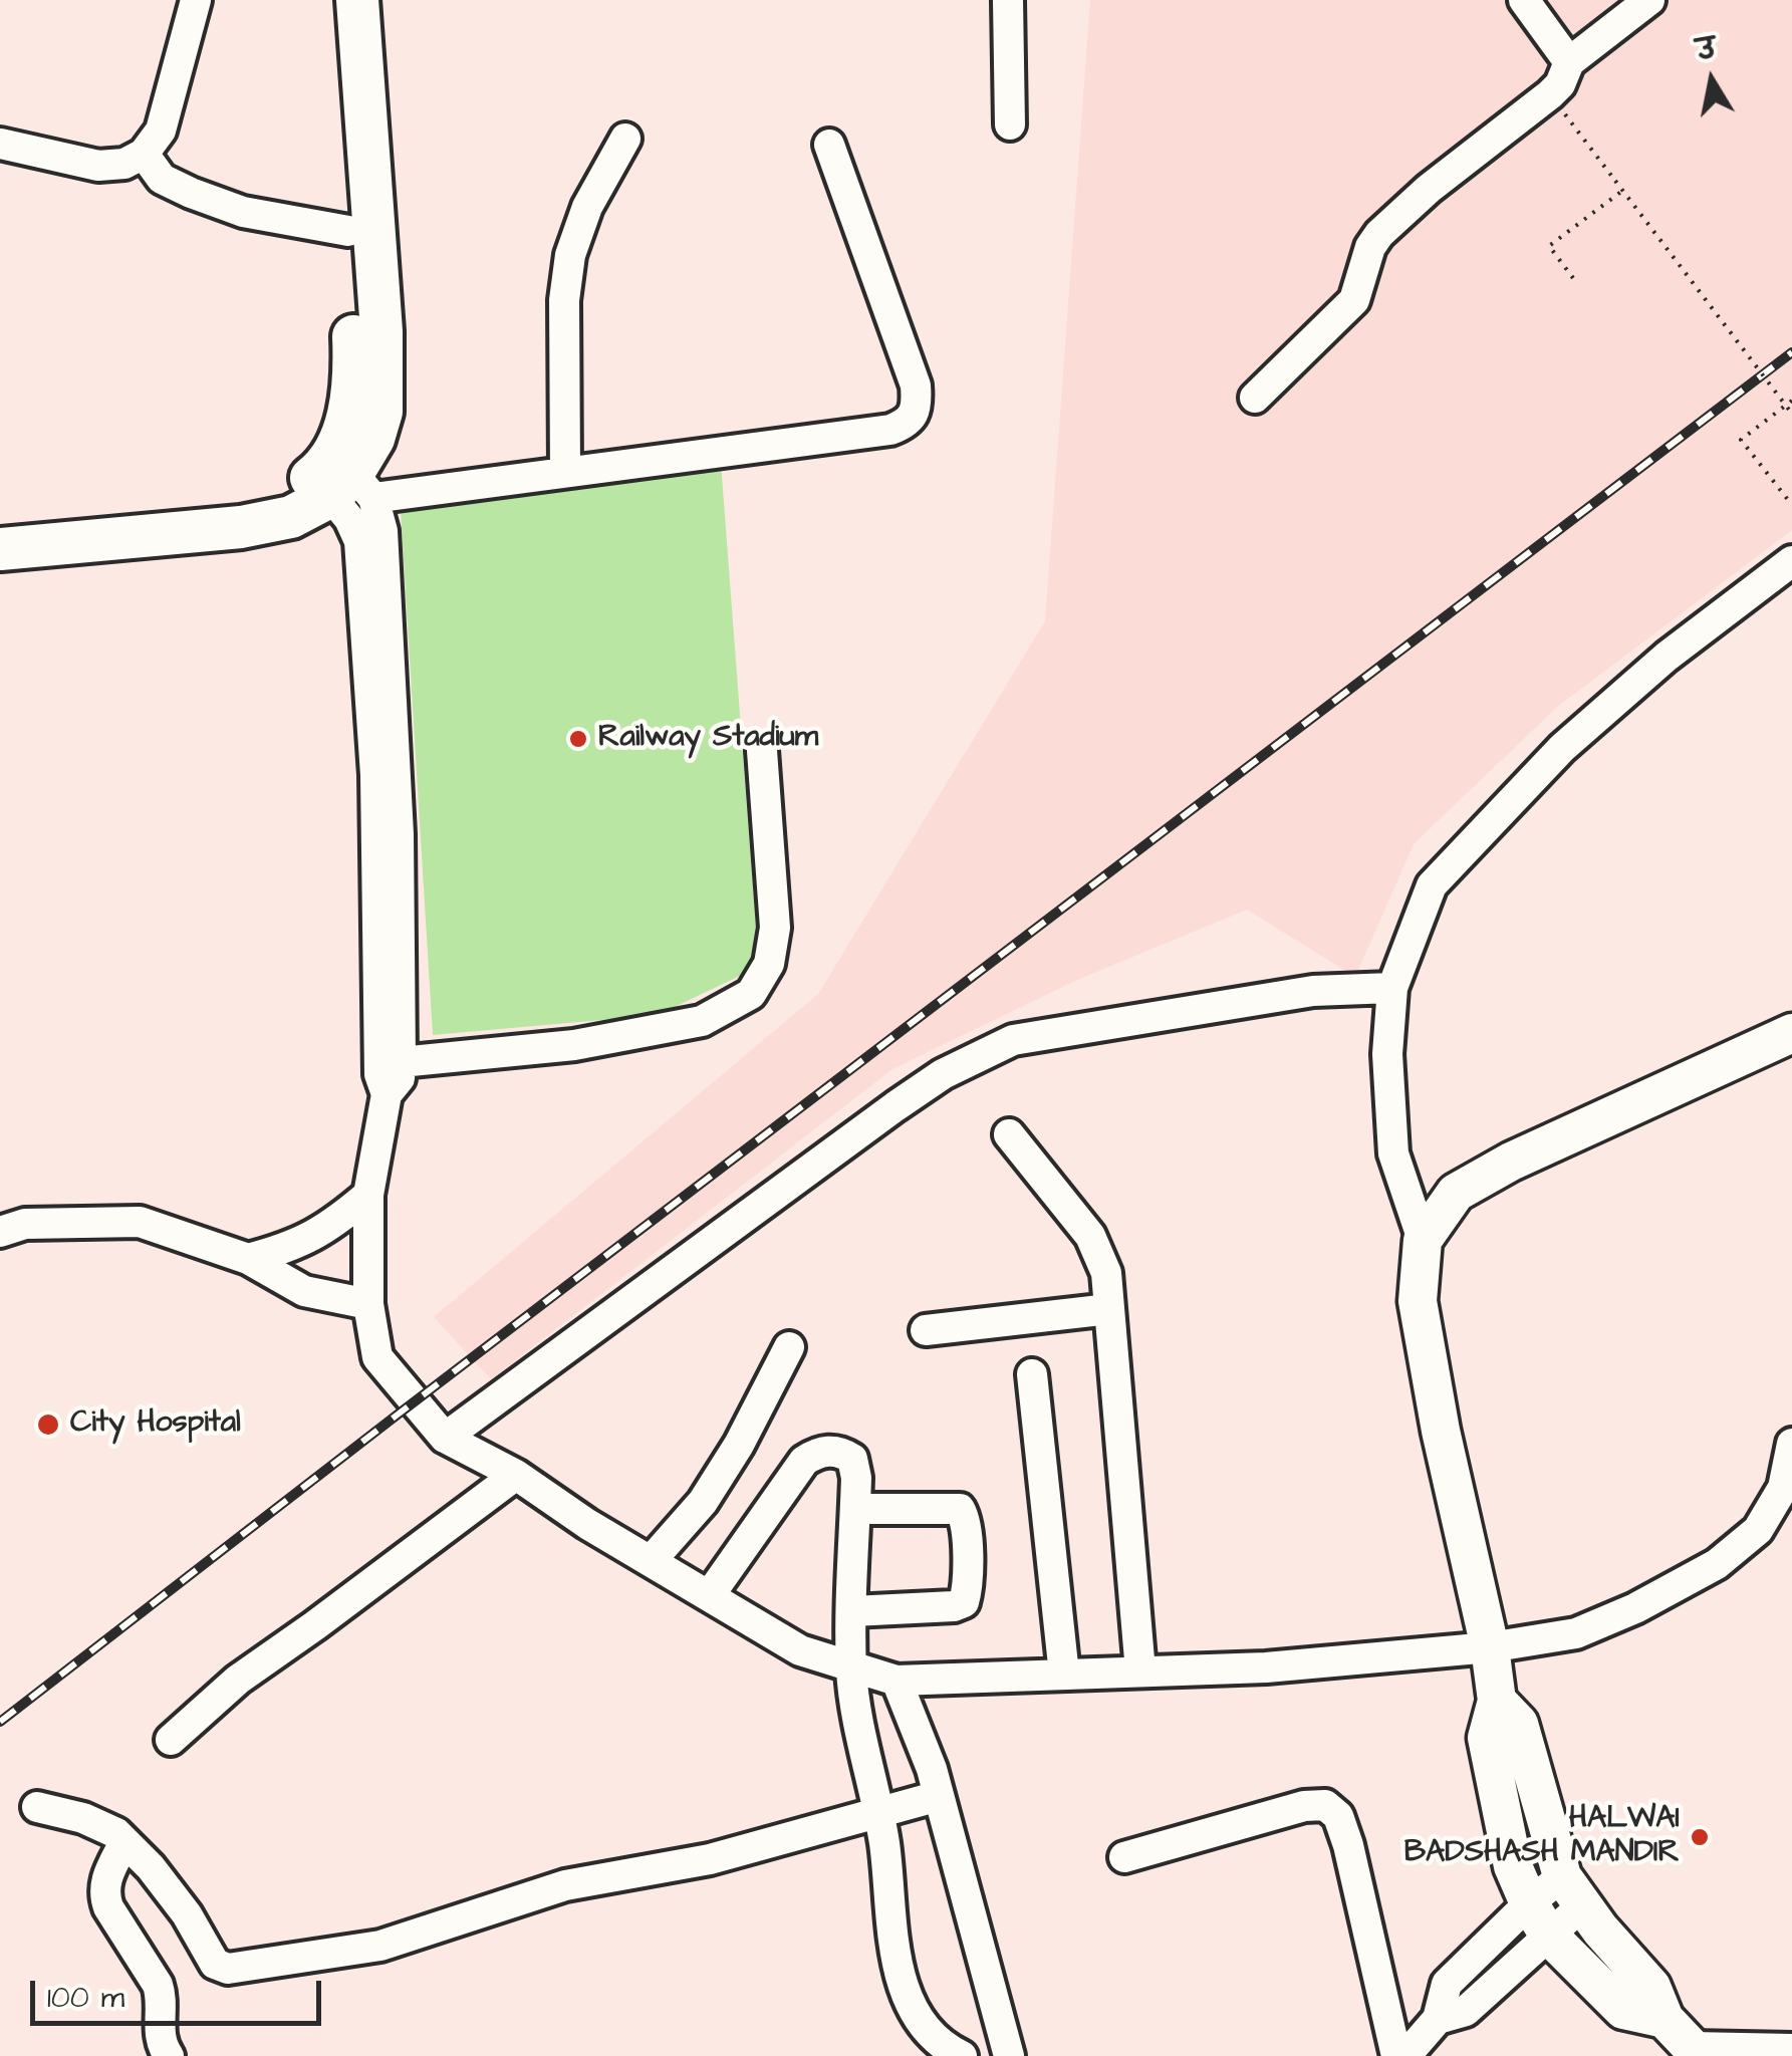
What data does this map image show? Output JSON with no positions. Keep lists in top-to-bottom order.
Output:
{
  "places": ["Railway Stadium", "City Hospital", "HALWAI BADSHASH MANDIR"],
  "scale_bar": "100 m",
  "north": "top"
}
